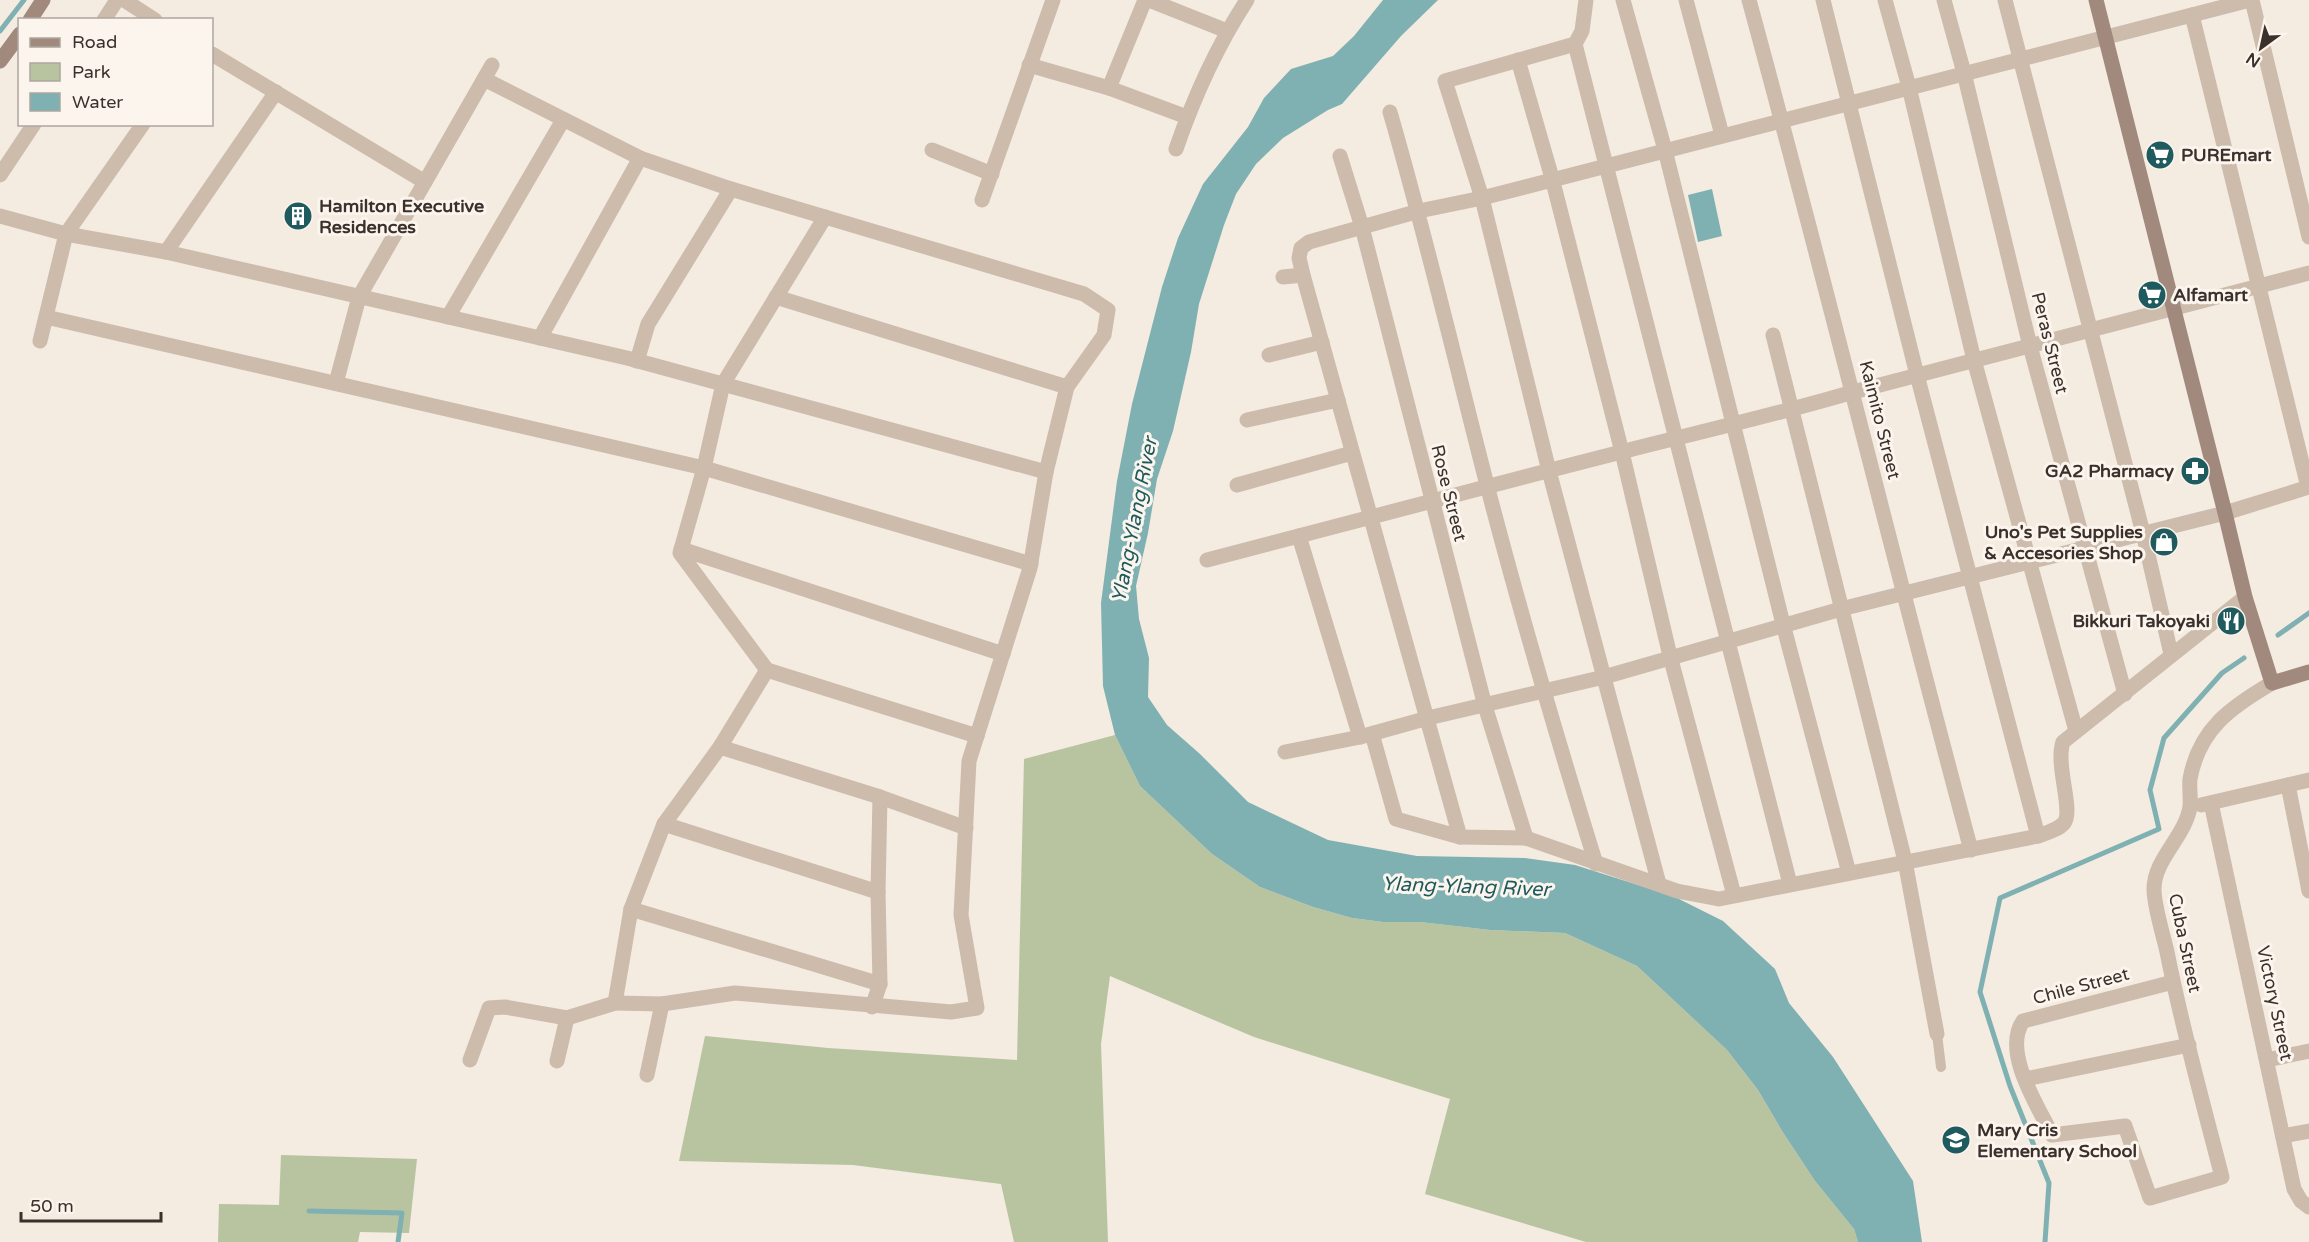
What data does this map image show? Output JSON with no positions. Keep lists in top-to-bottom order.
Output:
{
  "streets": {
    "street": [
      "Peras Street",
      "Kaimito Street",
      "Rose Street",
      "Cuba Street",
      "Chile Street",
      "Victory Street"
    ]
  },
  "crossings": [
    ["Cuba Street", "Chile Street"]
  ],
  "water": ["Ylang-Ylang River"],
  "places": {
    "supermarket": ["PUREmart", "Alfamart"],
    "building": ["Hamilton Executive Residences"],
    "pharmacy": ["GA2 Pharmacy"],
    "shop": ["Uno's Pet Supplies & Accesories Shop"],
    "restaurant": ["Bikkuri Takoyaki"],
    "school or university": ["Mary Cris Elementary School"]
  },
  "legend": ["Road", "Park", "Water"],
  "scale_bar": "50 m",
  "north": "bottom left"
}
